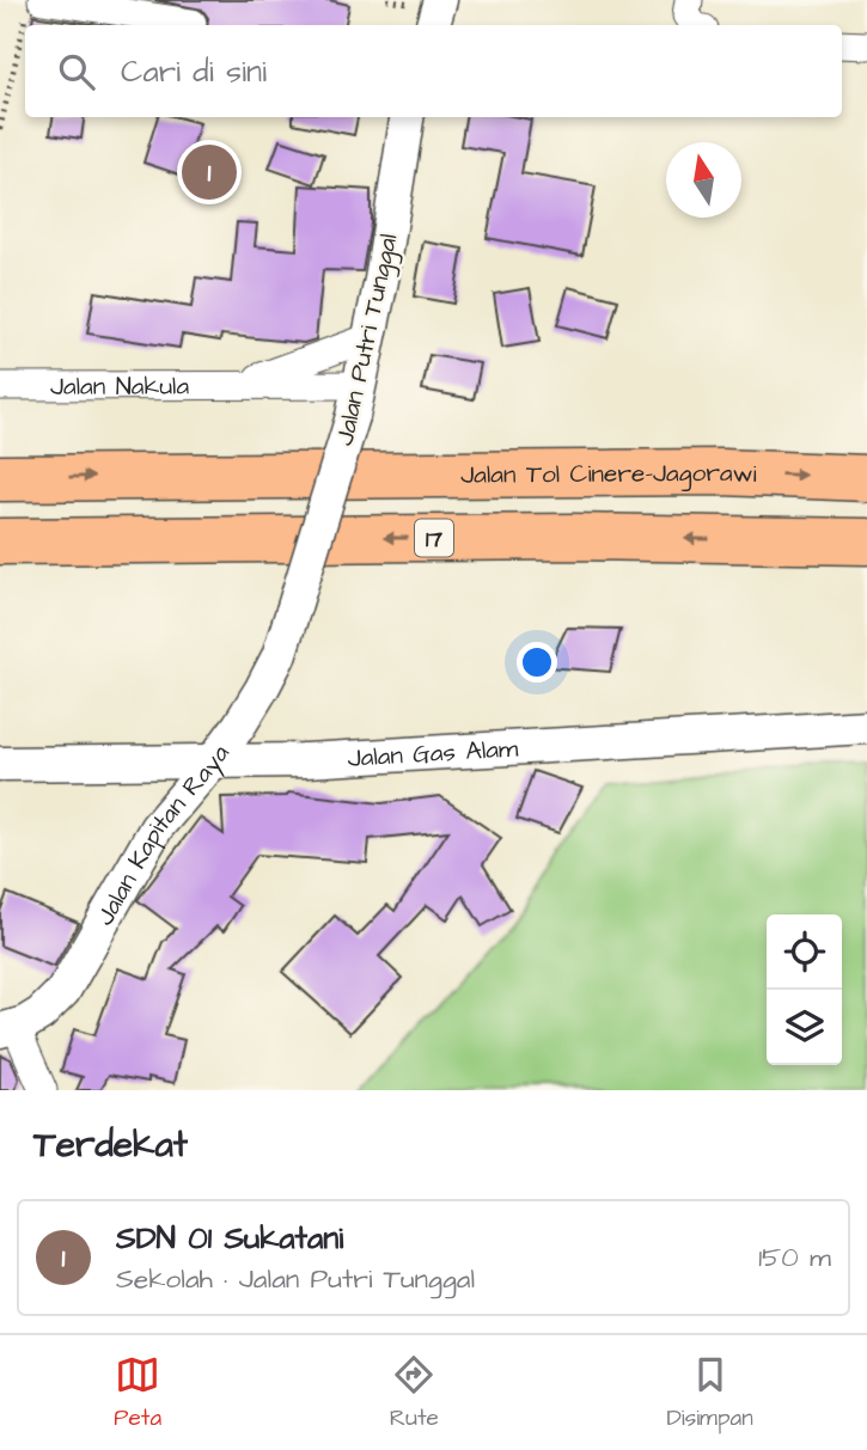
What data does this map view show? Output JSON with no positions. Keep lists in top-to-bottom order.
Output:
{
  "streets": {
    "highway": ["Jalan Tol Cinere–Jagorawi", "17"],
    "street": [
      "Jalan Putri Tunggal",
      "Jalan Nakula",
      "Jalan Gas Alam",
      "Jalan Kapitan Raya"
    ]
  },
  "crossings": [
    ["Jalan Putri Tunggal", "Jalan Nakula"],
    ["Jalan Putri Tunggal", "Jalan Kapitan Raya"],
    ["Jalan Gas Alam", "Jalan Kapitan Raya"]
  ],
  "north": "top",
  "page": {
    "search": "Cari di sini",
    "pins": "1",
    "heading": "Terdekat",
    "list": [
      {
        "mark": "1",
        "name": "SDN 01 Sukatani",
        "note": "Sekolah · Jalan Putri Tunggal",
        "value": "150 m"
      }
    ],
    "nav": ["Peta", "Rute", "Disimpan"]
  }
}
